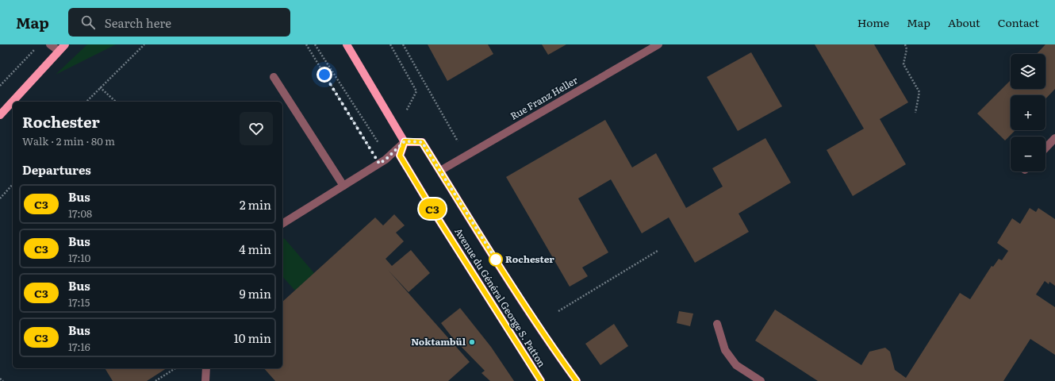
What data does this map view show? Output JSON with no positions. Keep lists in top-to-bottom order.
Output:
{
  "streets": {
    "main road": ["Avenue du Général George S. Patton"],
    "street": ["Rue Franz Heller"]
  },
  "crossings": [
    ["Rue Franz Heller", "Avenue du Général George S. Patton"]
  ],
  "places": ["Rochester", "Noktambül"],
  "lines": ["bus line C3"],
  "page": {
    "header": "Map",
    "search": "Search here",
    "nav": [
      "Home",
      "Map",
      "About",
      "Contact"
    ],
    "on_map": "C3",
    "map_buttons": ["+", "−"],
    "heading": [
      ["Rochester", "Walk · 2 min · 80 m"],
      "Departures"
    ],
    "list": [
      {
        "mark": "C3",
        "name": "Bus",
        "note": "17:08",
        "value": "2 min"
      },
      {
        "mark": "C3",
        "name": "Bus",
        "note": "17:10",
        "value": "4 min"
      },
      {
        "mark": "C3",
        "name": "Bus",
        "note": "17:15",
        "value": "9 min"
      },
      {
        "mark": "C3",
        "name": "Bus",
        "note": "17:16",
        "value": "10 min"
      }
    ]
  }
}
